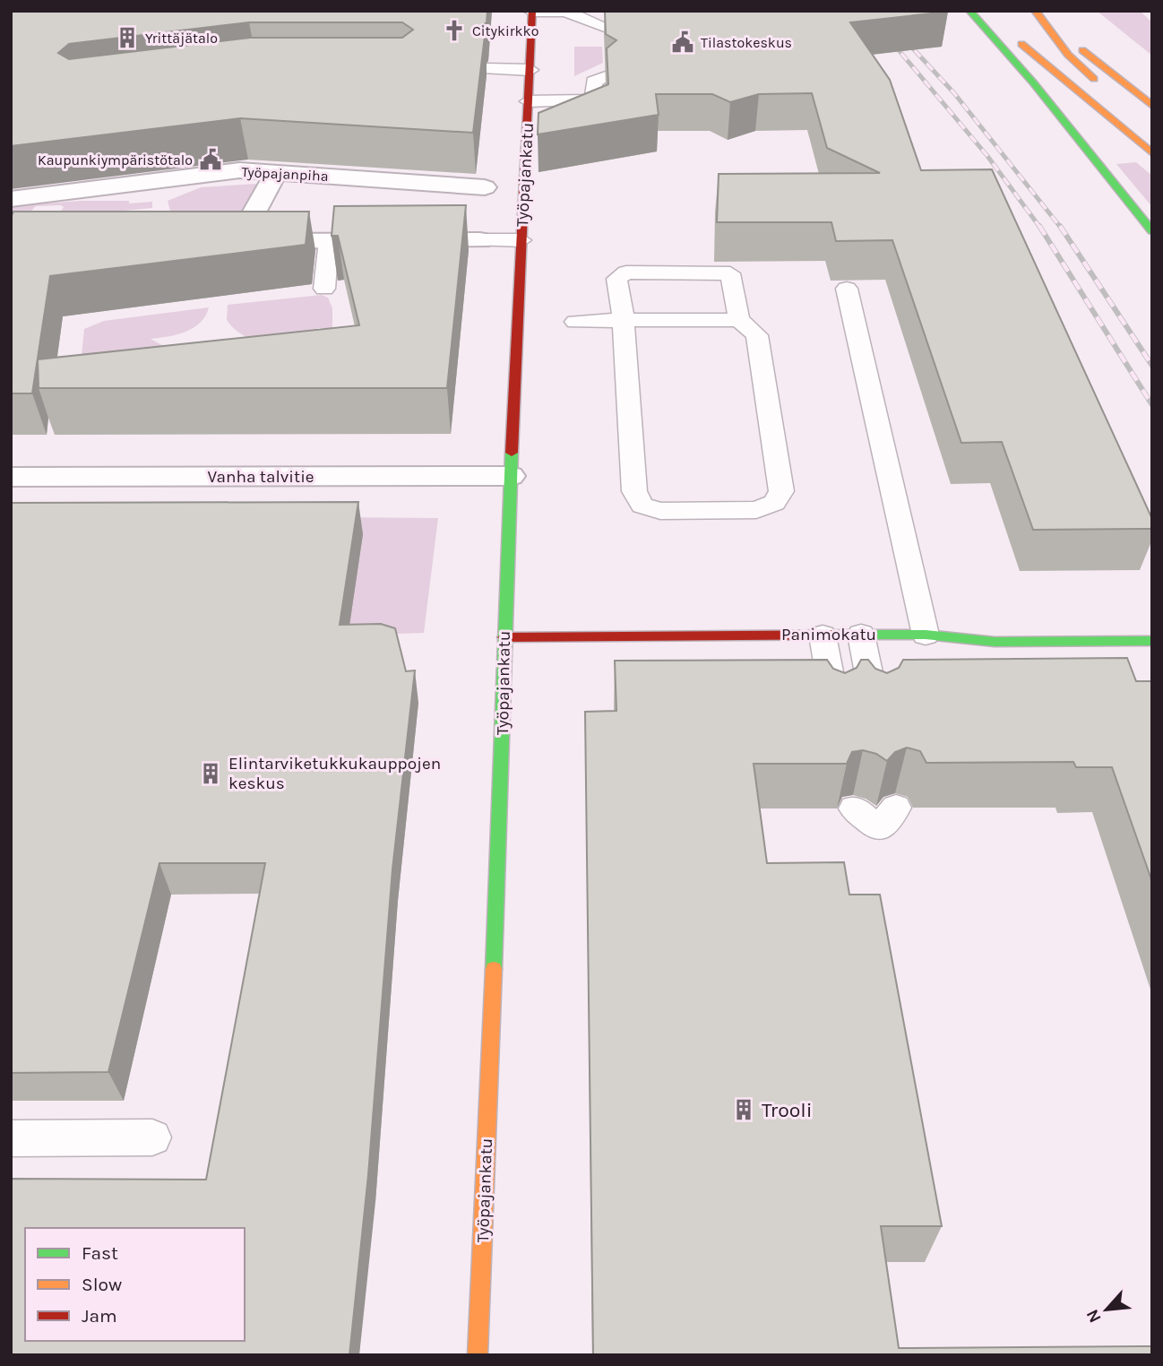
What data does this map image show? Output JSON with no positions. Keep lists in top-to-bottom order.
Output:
{
  "streets": {
    "street": [
      "Työpajanpiha",
      "Työpajankatu",
      "Vanha talvitie",
      "Panimokatu"
    ]
  },
  "crossings": [
    ["Työpajankatu", "Vanha talvitie"],
    ["Työpajankatu", "Panimokatu"]
  ],
  "places": {
    "church": ["Citykirkko"],
    "building": ["Yrittäjätalo", "Elintarviketukkukauppojen keskus", "Trooli"],
    "public building": ["Tilastokeskus", "Kaupunkiympäristötalo"]
  },
  "legend": ["Fast", "Slow", "Jam"],
  "north": "bottom left"
}
